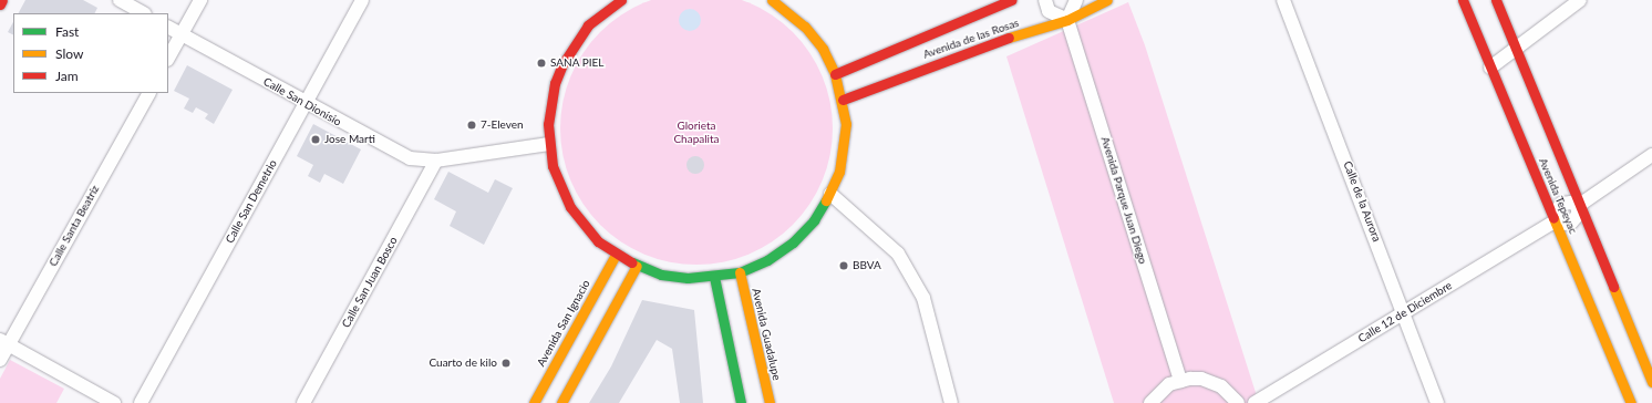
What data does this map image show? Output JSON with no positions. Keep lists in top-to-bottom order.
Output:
{
  "streets": {
    "main road": [
      "Avenida de las Rosas",
      "Avenida Tepeyac",
      "Avenida San Ignacio",
      "Avenida Guadalupe"
    ],
    "street": [
      "Calle San Dionisio",
      "Avenida Parque Juan Diego",
      "Calle San Demetrio",
      "Calle de la Aurora",
      "Calle Santa Beatríz",
      "Calle San Juan Bosco",
      "Calle 12 de Diciembre"
    ]
  },
  "crossings": [
    ["Avenida de las Rosas", "Avenida Parque Juan Diego"],
    ["Calle San Dionisio", "Calle San Demetrio"],
    ["Calle San Dionisio", "Calle San Juan Bosco"],
    ["Avenida Tepeyac", "Calle 12 de Diciembre"],
    ["Calle de la Aurora", "Calle 12 de Diciembre"]
  ],
  "parks": ["Glorieta Chapalita"],
  "places": [
    "SANA PIEL",
    "7-Eleven",
    "Jose Marti",
    "BBVA",
    "Cuarto de kilo"
  ],
  "legend": ["Fast", "Slow", "Jam"]
}
